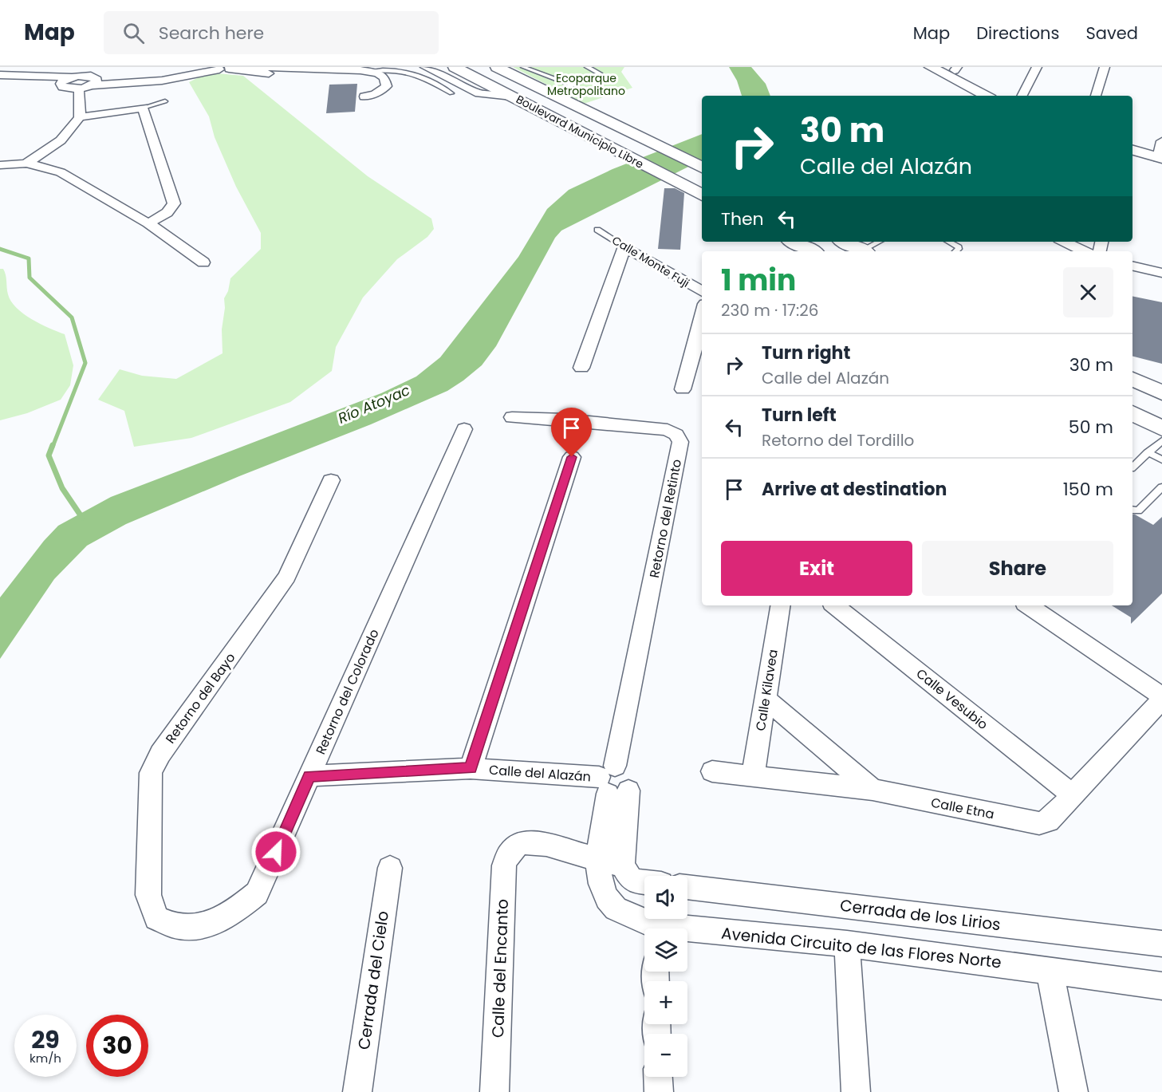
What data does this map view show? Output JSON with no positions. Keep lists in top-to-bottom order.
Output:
{
  "streets": {
    "main road": ["Boulevard Municipio Libre"],
    "street": [
      "Calle Monte Fuji",
      "Retorno del Retinto",
      "Calle Kilavea",
      "Retorno del Colorado",
      "Retorno del Bayo",
      "Calle Vesubio",
      "Calle del Alazán",
      "Calle Etna",
      "Cerrada de los Lirios",
      "Avenida Circuito de las Flores Norte",
      "Calle del Encanto",
      "Cerrada del Cielo"
    ]
  },
  "crossings": [
    ["Retorno del Retinto", "Calle del Alazán"],
    ["Calle Kilavea", "Calle Etna"],
    ["Retorno del Colorado", "Retorno del Bayo"],
    ["Retorno del Colorado", "Calle del Alazán"],
    ["Calle Vesubio", "Calle Etna"],
    ["Avenida Circuito de las Flores Norte", "Calle del Encanto"]
  ],
  "water": ["Río Atoyac"],
  "parks": ["Ecoparque Metropolitano"],
  "page": {
    "header": "Map",
    "search": "Search here",
    "nav": ["Map", "Directions", "Saved"],
    "turn": ["30 m", "Calle del Alazán"],
    "then": "Then",
    "heading": ["1 min", "230 m · 17:26"],
    "list": [
      {
        "name": "Turn right",
        "note": "Calle del Alazán",
        "value": "30 m"
      },
      {
        "name": "Turn left",
        "note": "Retorno del Tordillo",
        "value": "50 m"
      },
      {
        "name": "Arrive at destination",
        "value": "150 m"
      }
    ],
    "buttons": ["Exit", "Share"],
    "map_buttons": ["+", "−"],
    "speed": "29 km/h",
    "limit": "30"
  }
}
